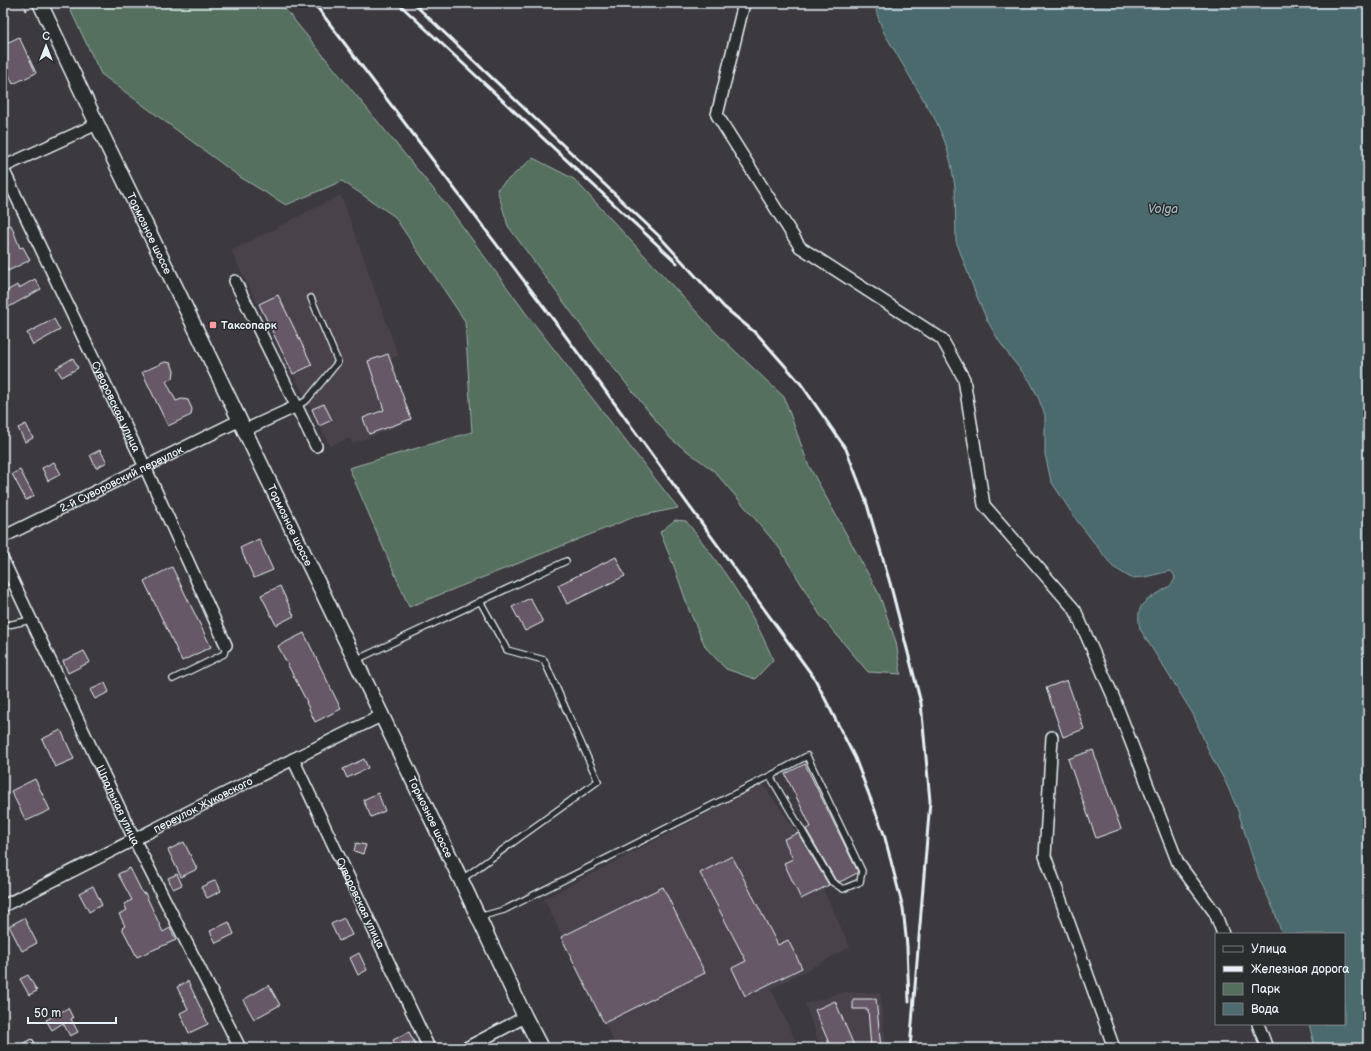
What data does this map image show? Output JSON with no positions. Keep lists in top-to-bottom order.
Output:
{
  "streets": {
    "street": [
      "Тормозное шоссе",
      "Суворовская улица",
      "2-й Суворовский переулок",
      "переулок Жуковского",
      "Шпальная улица"
    ]
  },
  "crossings": [
    ["Тормозное шоссе", "2-й Суворовский переулок"],
    ["Тормозное шоссе", "переулок Жуковского"],
    ["Суворовская улица", "2-й Суворовский переулок"],
    ["Суворовская улица", "переулок Жуковского"],
    ["переулок Жуковского", "Шпальная улица"]
  ],
  "water": ["Volga"],
  "places": {
    "transit": ["Таксопарк"]
  },
  "legend": [
    "Улица",
    "Железная дорога",
    "Парк",
    "Вода"
  ],
  "scale_bar": "50 m",
  "north": "top"
}
